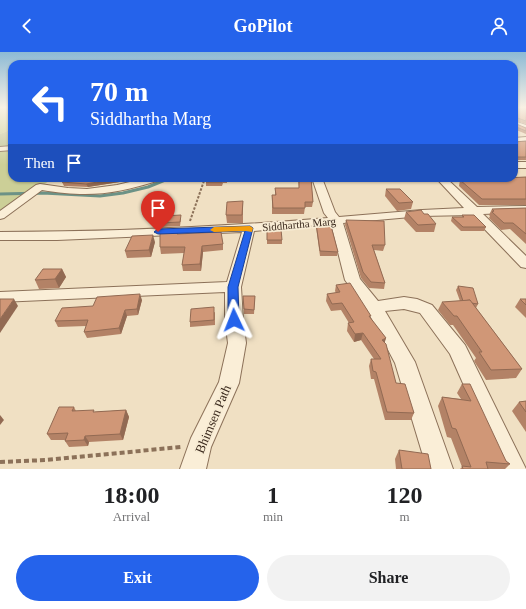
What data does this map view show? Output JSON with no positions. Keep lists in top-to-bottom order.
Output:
{
  "streets": {
    "street": ["Siddhartha Marg", "Bhimsen Path"]
  },
  "crossings": [
    ["Siddhartha Marg", "Bhimsen Path"]
  ],
  "page": {
    "header": "GoPilot",
    "turn": ["70 m", "Siddhartha Marg"],
    "then": "Then",
    "eta": [
      "18:00",
      "Arrival",
      "1",
      "min",
      "120",
      "m"
    ],
    "buttons": ["Exit", "Share"]
  }
}
